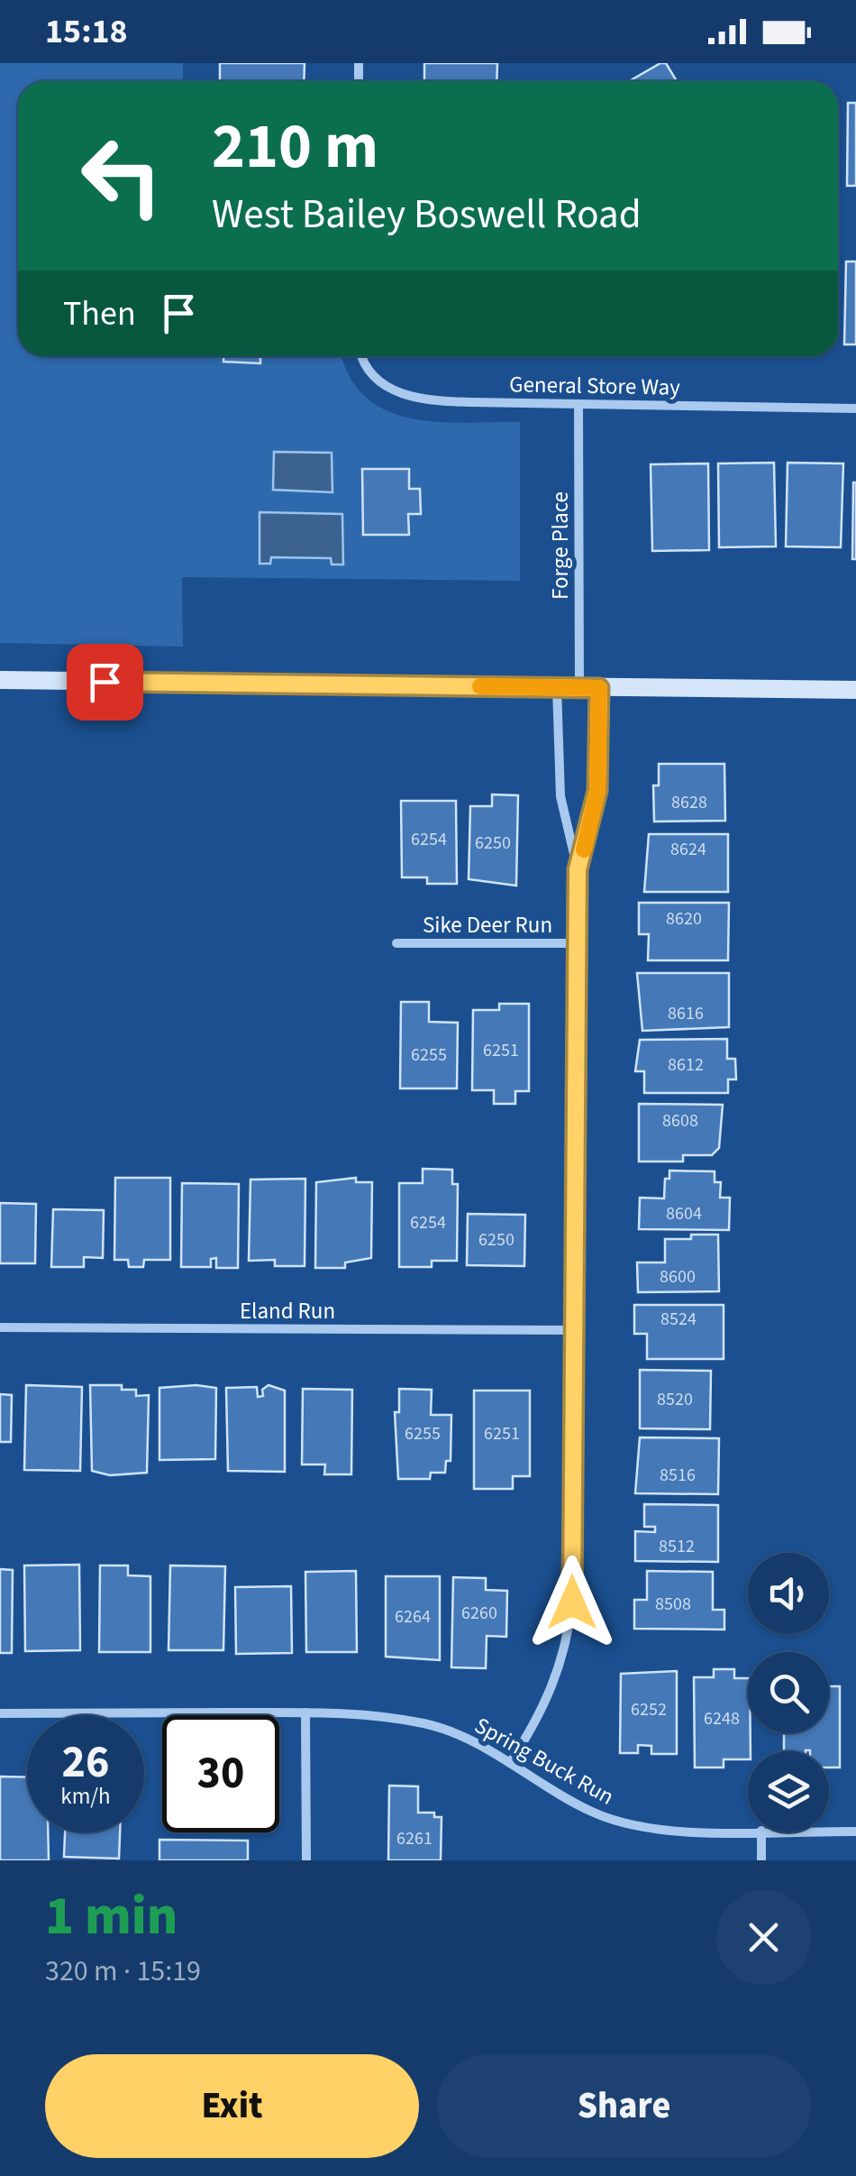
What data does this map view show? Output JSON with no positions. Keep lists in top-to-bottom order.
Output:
{
  "streets": {
    "street": [
      "General Store Way",
      "Forge Place",
      "Sike Deer Run",
      "Eland Run",
      "Spring Buck Run"
    ]
  },
  "crossings": [
    ["General Store Way", "Forge Place"]
  ],
  "house_numbers": [
    "8628",
    "6254",
    "6250",
    "8624",
    "8620",
    "8616",
    "6251",
    "6255",
    "8612",
    "8608",
    "8604",
    "6254",
    "6250",
    "8600",
    "8524",
    "8520",
    "6255",
    "6251",
    "8516",
    "8512",
    "8508",
    "6260",
    "6264",
    "6252",
    "6248",
    "6261"
  ],
  "page": {
    "status": "15:18",
    "turn": ["210 m", "West Bailey Boswell Road"],
    "then": "Then",
    "speed": "26 km/h",
    "limit": "30",
    "heading": ["1 min", "320 m · 15:19"],
    "buttons": ["Exit", "Share"]
  }
}
